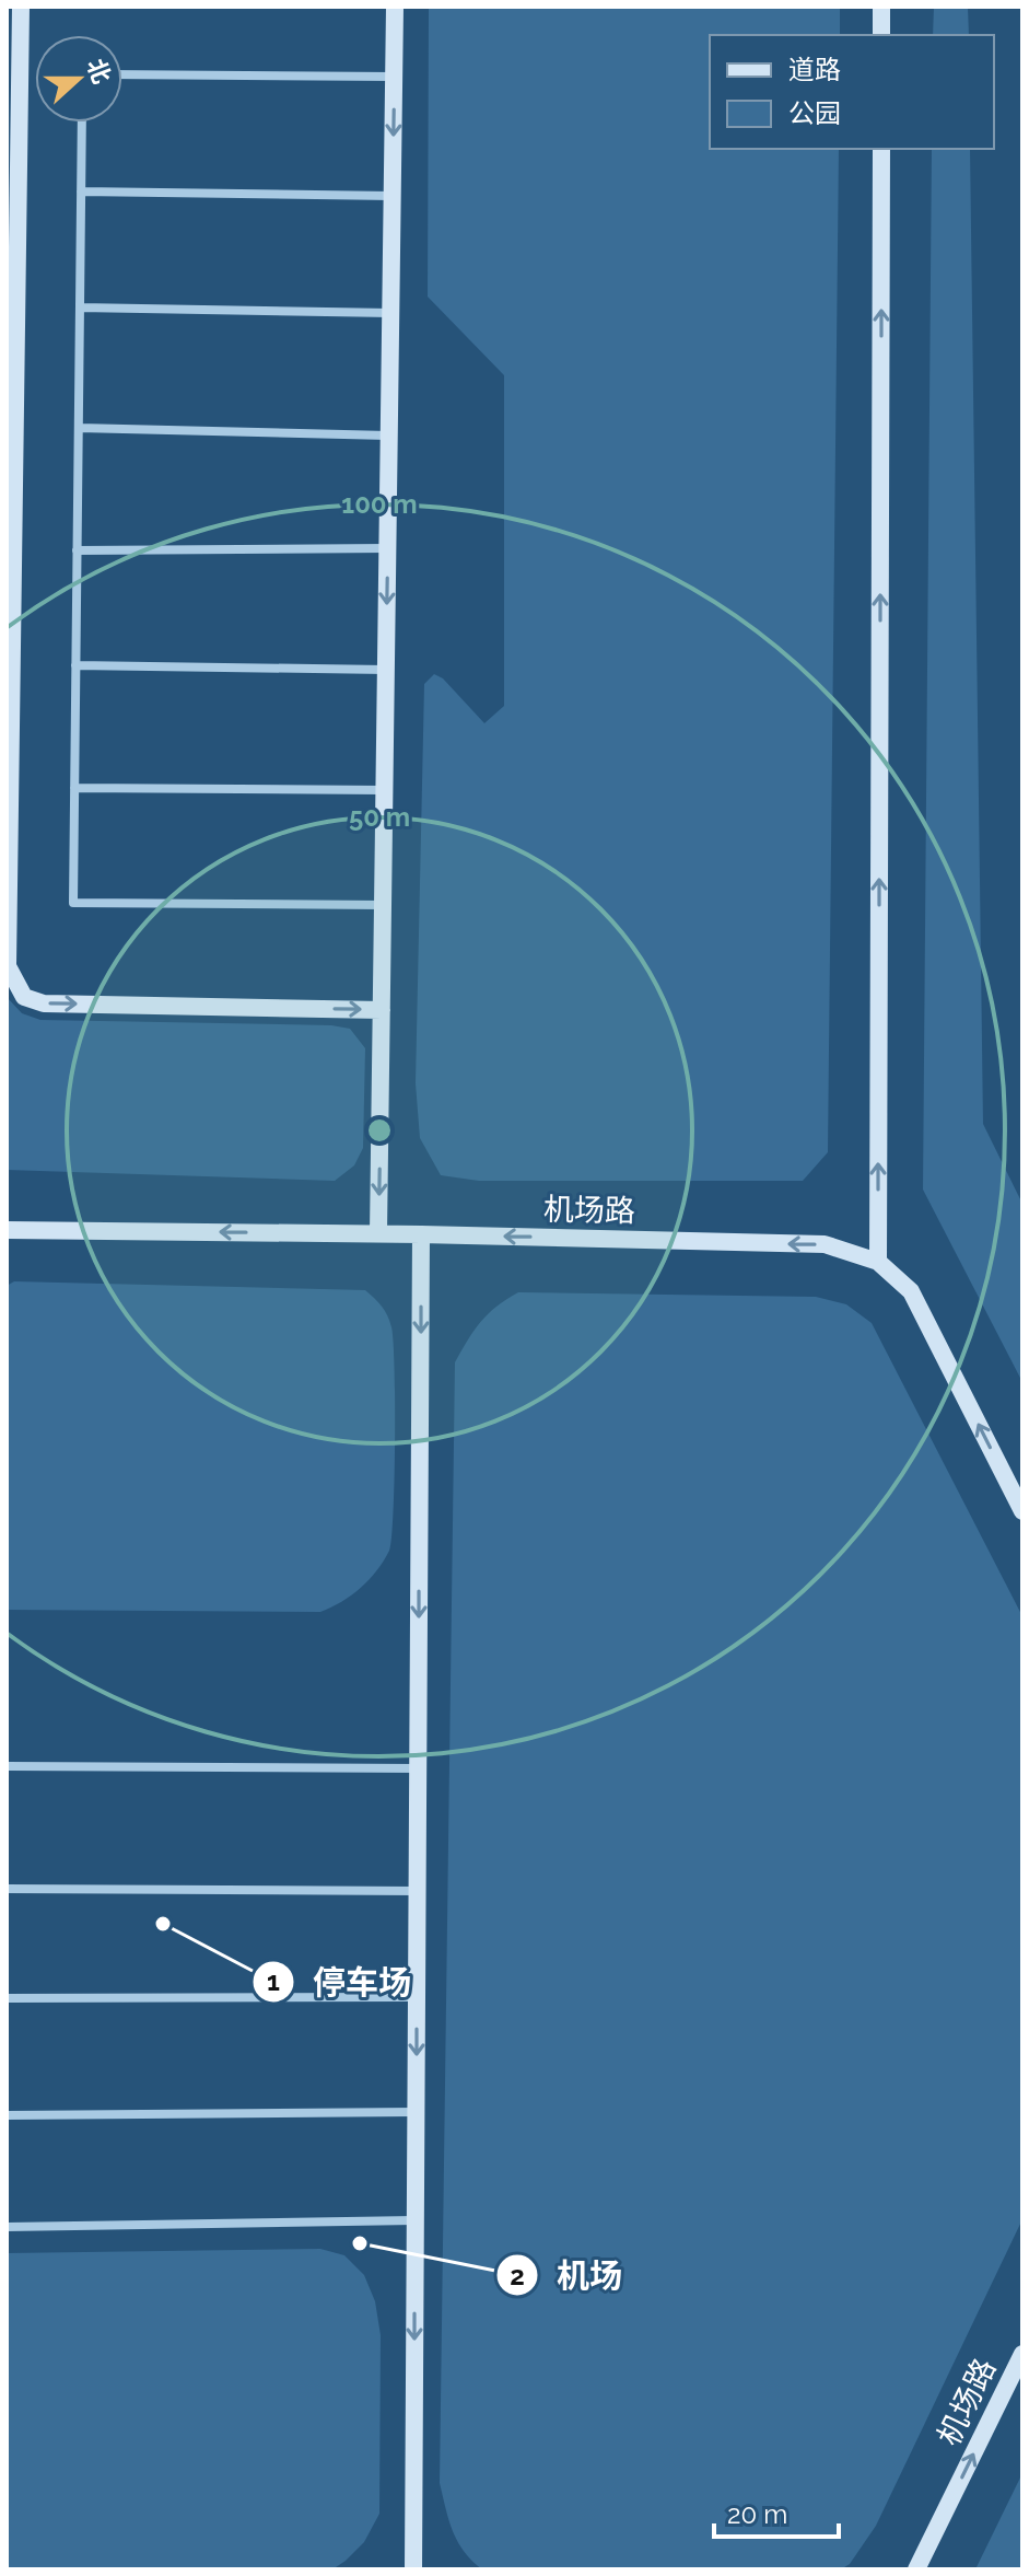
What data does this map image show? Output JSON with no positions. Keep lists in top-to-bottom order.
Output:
{
  "streets": {
    "street": ["机场路"]
  },
  "places": ["停车场", "机场"],
  "legend": ["道路", "公园"],
  "scale_bar": "20 m",
  "north": "right",
  "rings": ["100 m", "50 m"]
}
